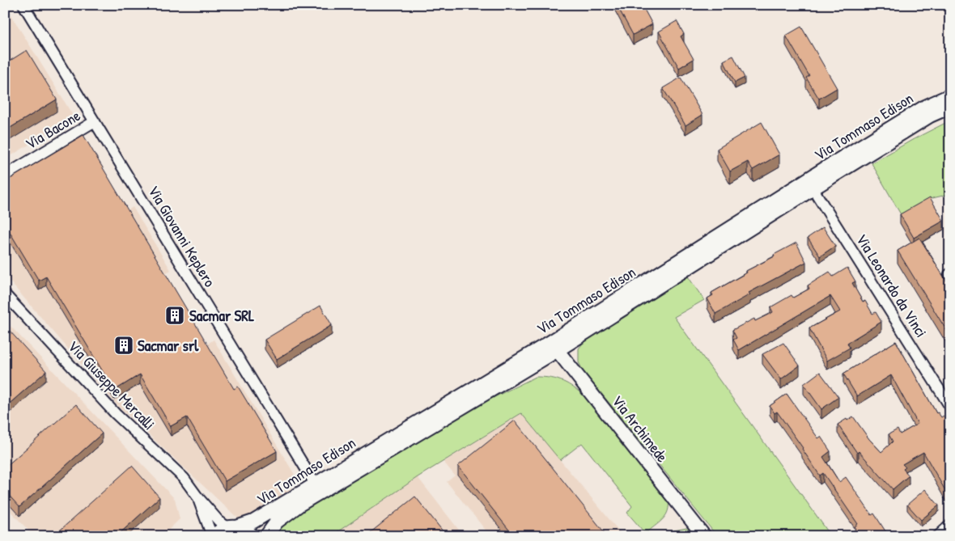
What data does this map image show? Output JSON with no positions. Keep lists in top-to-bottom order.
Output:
{
  "streets": {
    "street": [
      "Via Tommaso Edison",
      "Via Bacone",
      "Via Giovanni Keplero",
      "Via Leonardo da Vinci",
      "Via Giuseppe Mercalli",
      "Via Archimede"
    ]
  },
  "crossings": [
    ["Via Tommaso Edison", "Via Giovanni Keplero"],
    ["Via Tommaso Edison", "Via Leonardo da Vinci"],
    ["Via Tommaso Edison", "Via Giuseppe Mercalli"],
    ["Via Tommaso Edison", "Via Archimede"],
    ["Via Bacone", "Via Giovanni Keplero"]
  ],
  "places": {
    "building": ["Sacmar SRL", "Sacmar srl"]
  }
}
